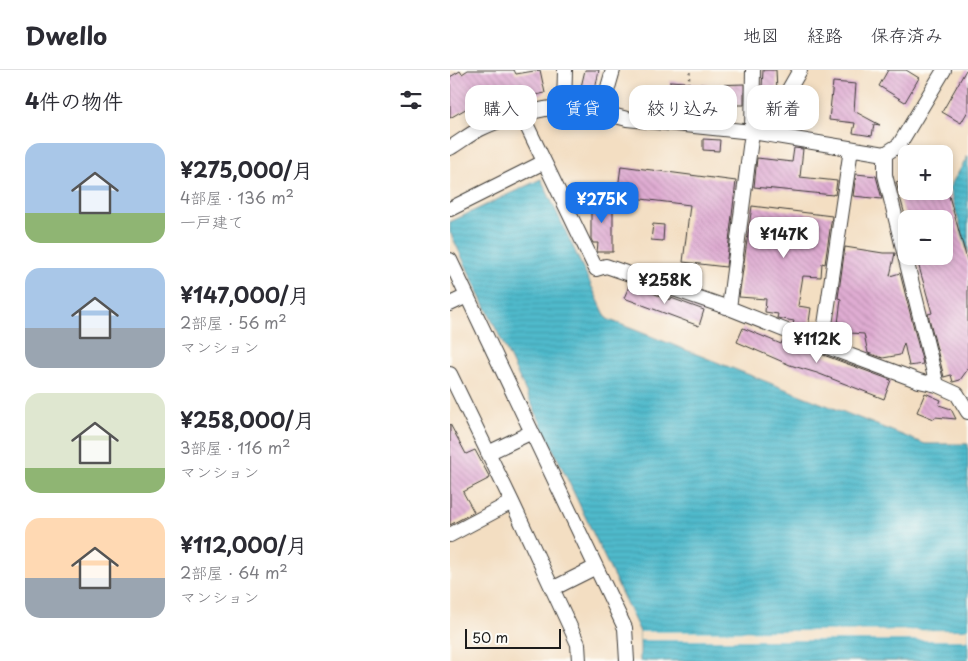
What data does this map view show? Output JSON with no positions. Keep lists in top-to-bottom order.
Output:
{
  "scale_bar": "50 m",
  "page": {
    "header": "Dwello",
    "nav": ["地図", "経路", "保存済み"],
    "heading": "4件の物件",
    "chip": [
      "購入",
      "賃貸",
      "絞り込み",
      "新着"
    ],
    "list": [
      {
        "name": "¥275,000/月",
        "note": "4部屋 · 136 m² · 一戸建て"
      },
      {
        "name": "¥147,000/月",
        "note": "2部屋 · 56 m² · マンション"
      },
      {
        "name": "¥258,000/月",
        "note": "3部屋 · 116 m² · マンション"
      },
      {
        "name": "¥112,000/月",
        "note": "2部屋 · 64 m² · マンション"
      }
    ],
    "map_buttons": ["+", "−"],
    "price": [
      "¥275K",
      "¥147K",
      "¥258K",
      "¥112K"
    ],
    "scale": "50 m"
  }
}
